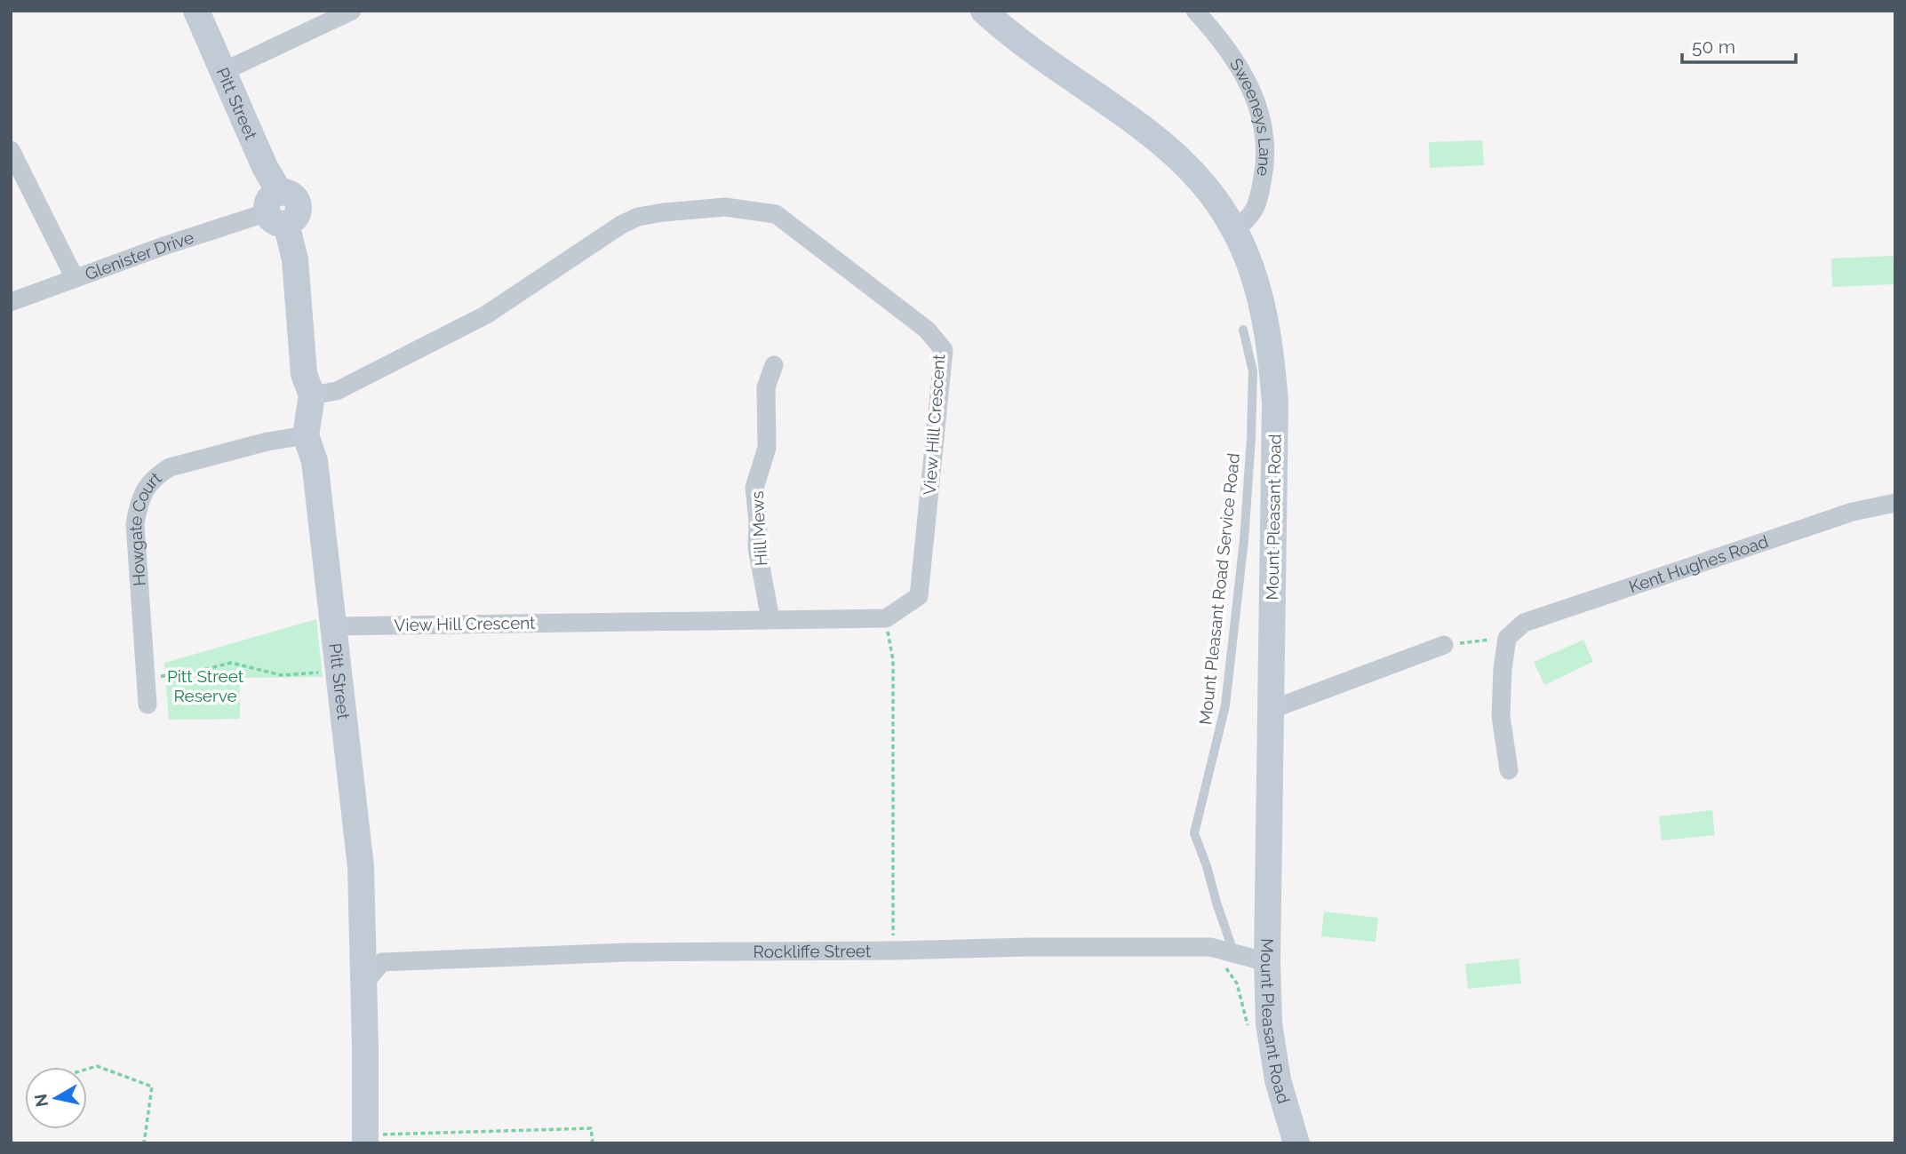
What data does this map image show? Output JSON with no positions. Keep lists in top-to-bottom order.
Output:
{
  "streets": {
    "street": [
      "Pitt Street",
      "Sweeneys Lane",
      "Glenister Drive",
      "View Hill Crescent",
      "Mount Pleasant Road",
      "Hill Mews",
      "Howgate Court",
      "Kent Hughes Road",
      "Rockliffe Street"
    ],
    "lane": ["Mount Pleasant Road Service Road"]
  },
  "crossings": [
    ["Pitt Street", "Glenister Drive"],
    ["Pitt Street", "View Hill Crescent"],
    ["Pitt Street", "Howgate Court"],
    ["Pitt Street", "Rockliffe Street"],
    ["Sweeneys Lane", "Mount Pleasant Road"],
    ["View Hill Crescent", "Hill Mews"],
    ["Mount Pleasant Road", "Rockliffe Street"],
    ["Mount Pleasant Road Service Road", "Rockliffe Street"]
  ],
  "parks": ["Pitt Street Reserve"],
  "scale_bar": "50 m",
  "north": "left"
}
